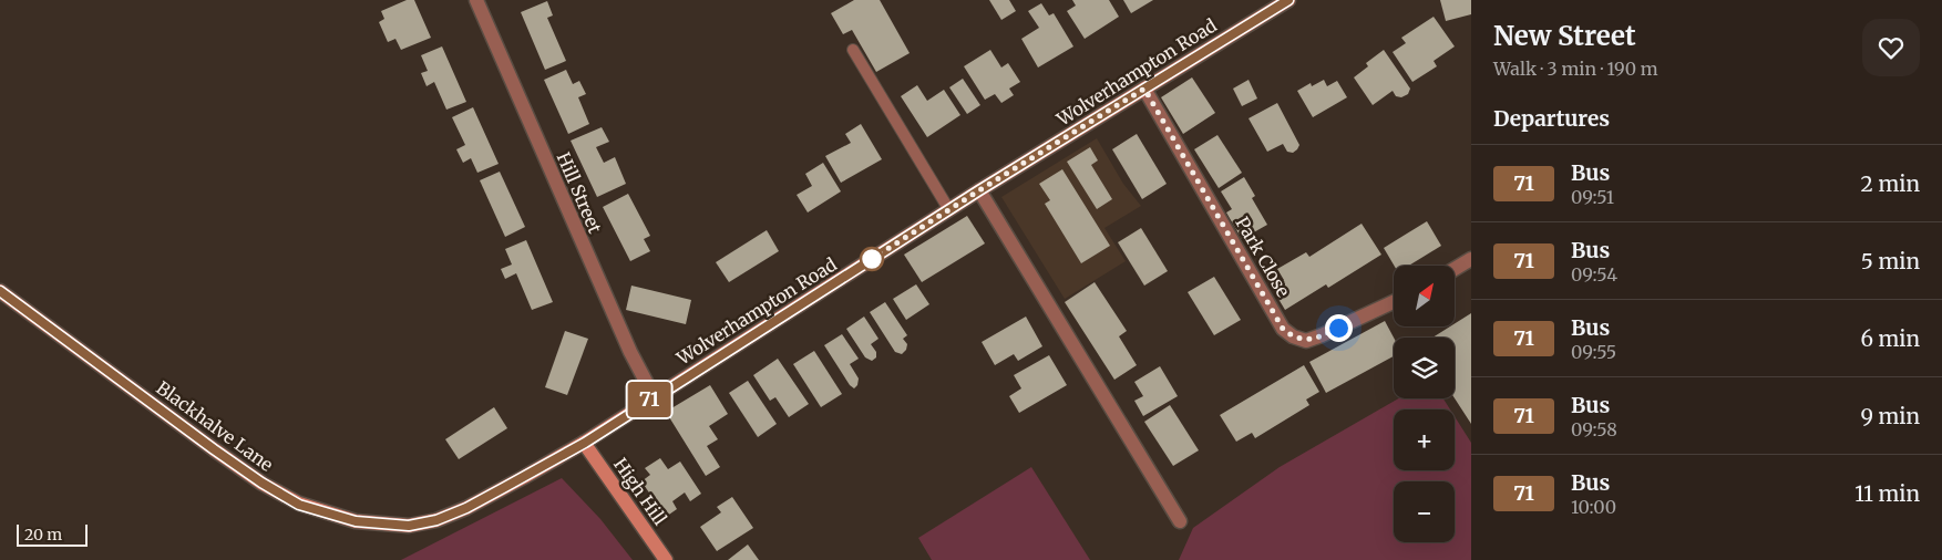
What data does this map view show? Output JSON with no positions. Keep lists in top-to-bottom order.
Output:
{
  "streets": {
    "main road": ["Wolverhampton Road", "Blackhalve Lane", "High Hill"],
    "street": ["Hill Street", "Park Close"]
  },
  "crossings": [
    ["Wolverhampton Road", "Hill Street"],
    ["Wolverhampton Road", "Park Close"],
    ["Wolverhampton Road", "Blackhalve Lane"],
    ["Wolverhampton Road", "High Hill"]
  ],
  "lines": ["bus line 71"],
  "scale_bar": "20 m",
  "north": "top right",
  "page": {
    "on_map": "71",
    "heading": [
      ["New Street", "Walk · 3 min · 190 m"],
      "Departures"
    ],
    "list": [
      {
        "mark": "71",
        "name": "Bus",
        "note": "09:51",
        "value": "2 min"
      },
      {
        "mark": "71",
        "name": "Bus",
        "note": "09:54",
        "value": "5 min"
      },
      {
        "mark": "71",
        "name": "Bus",
        "note": "09:55",
        "value": "6 min"
      },
      {
        "mark": "71",
        "name": "Bus",
        "note": "09:58",
        "value": "9 min"
      },
      {
        "mark": "71",
        "name": "Bus",
        "note": "10:00",
        "value": "11 min"
      }
    ],
    "map_buttons": ["+", "−"],
    "scale": "20 m"
  }
}
